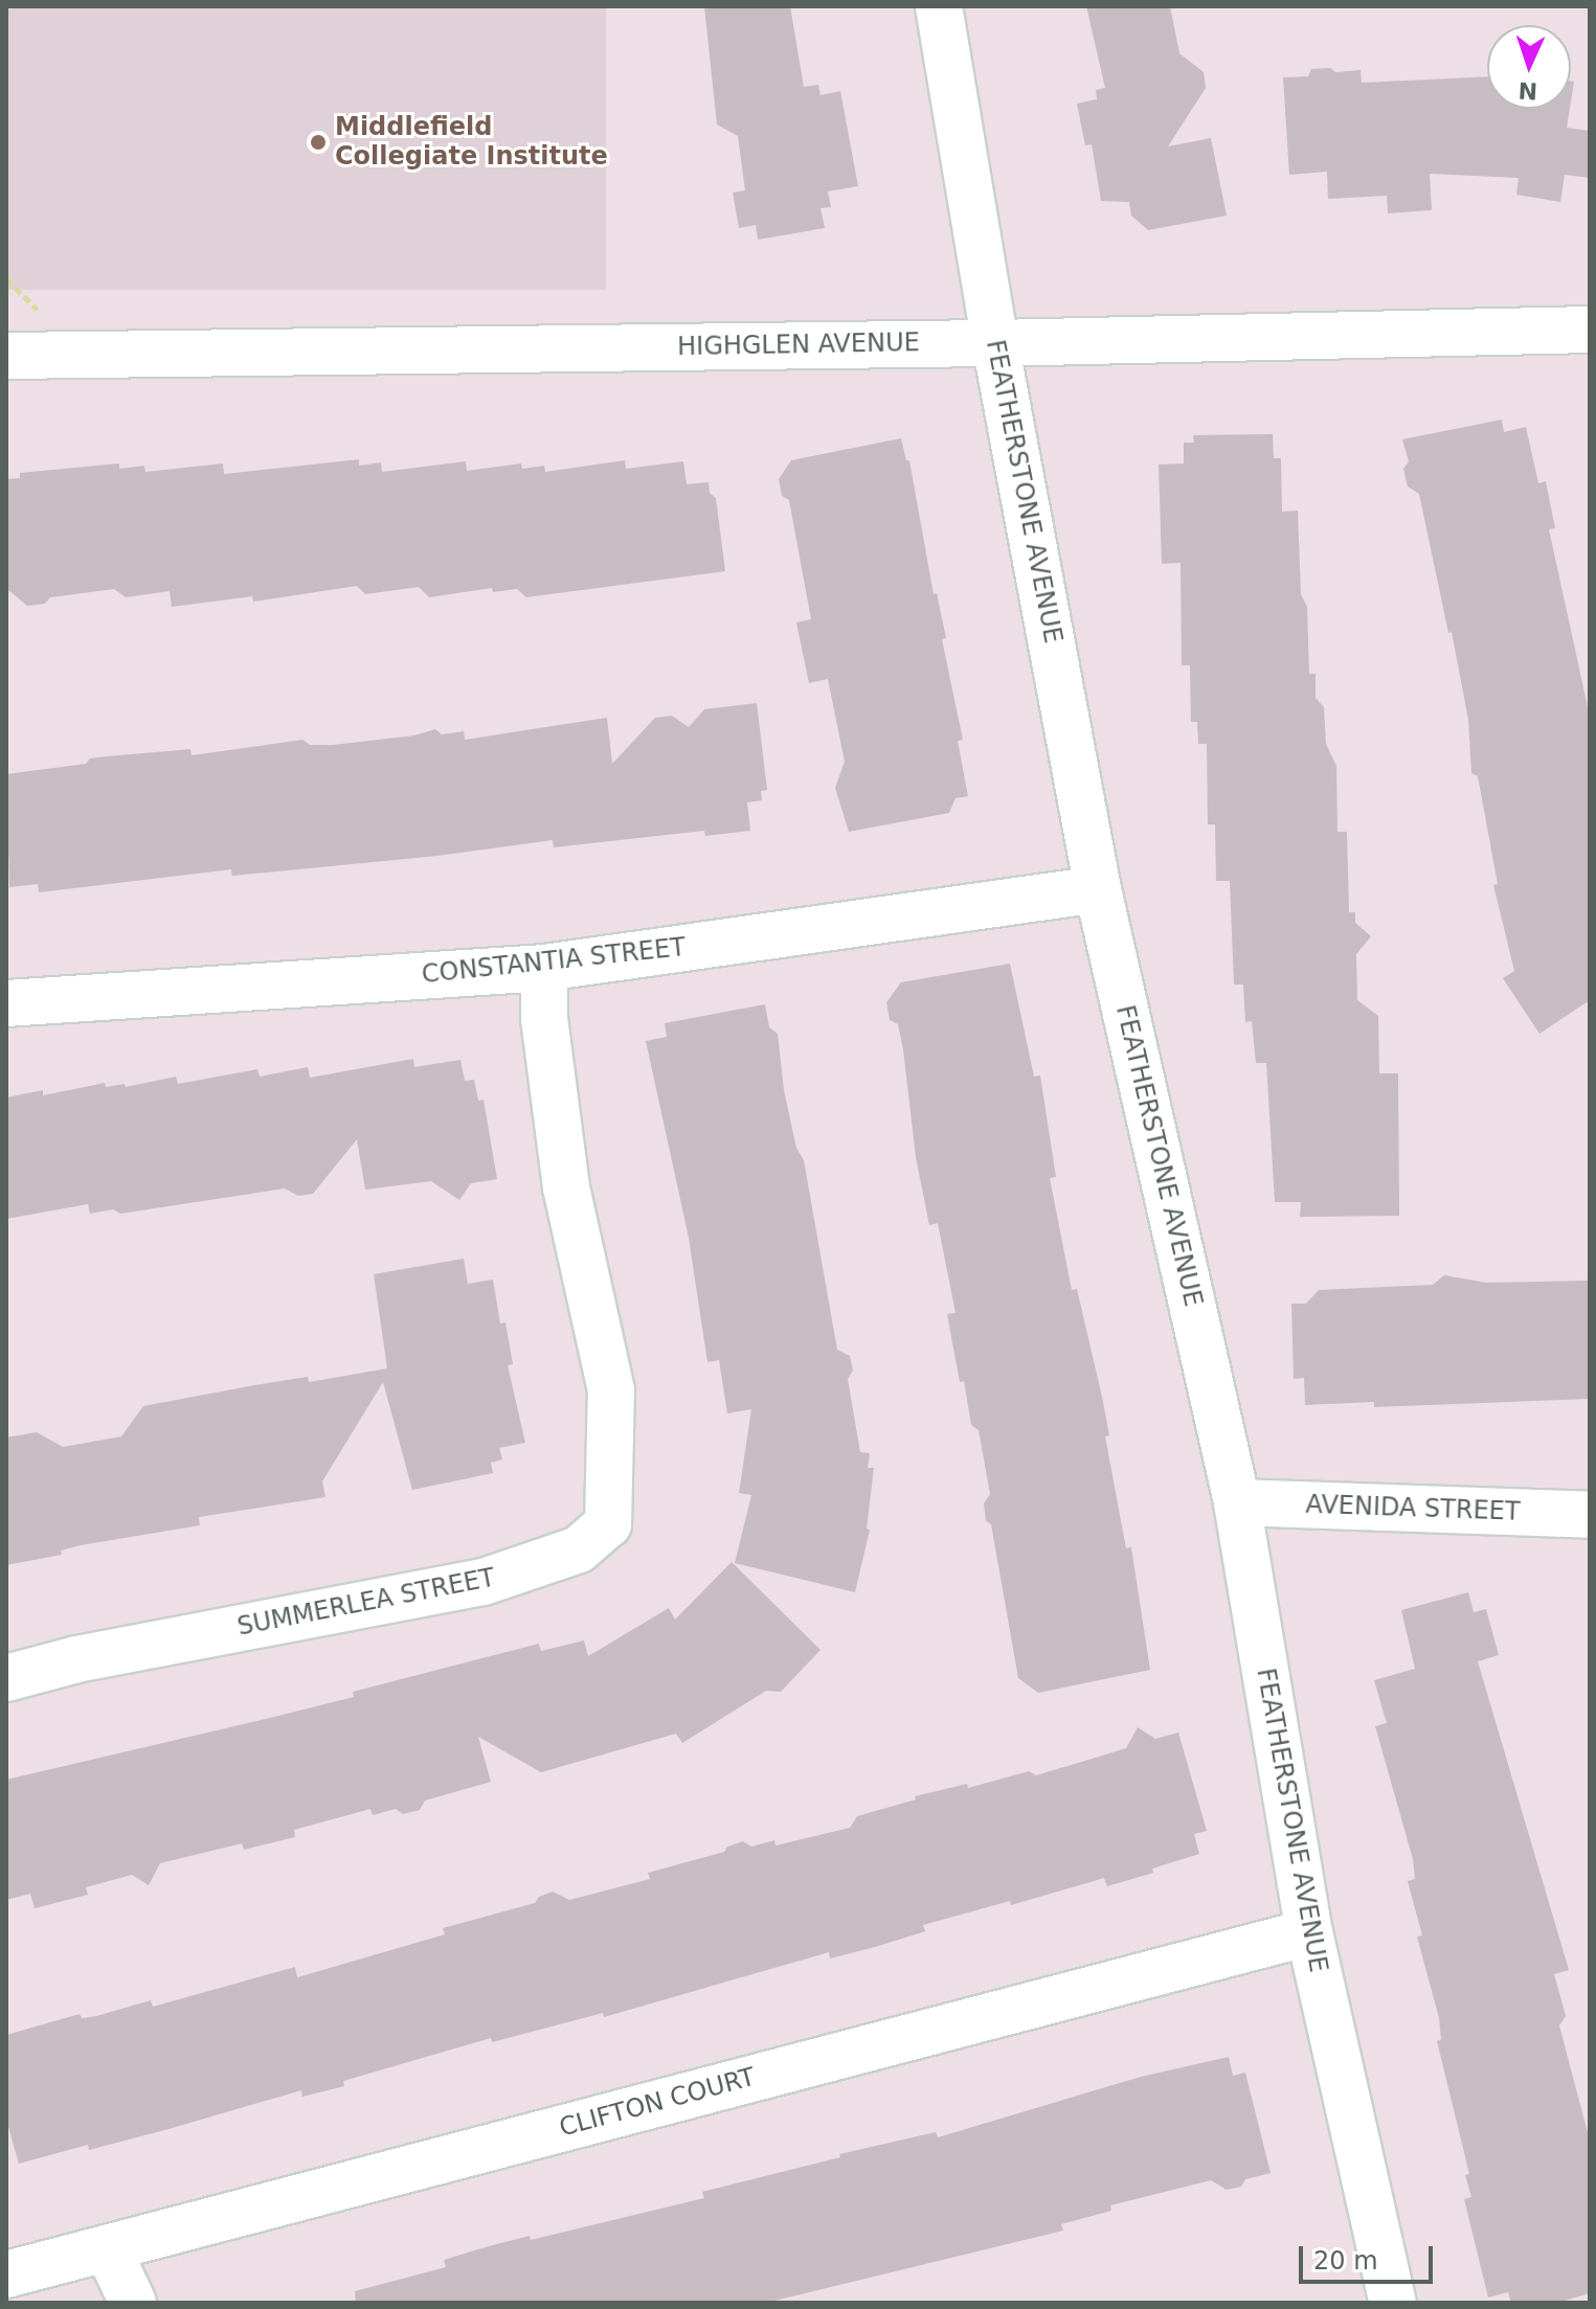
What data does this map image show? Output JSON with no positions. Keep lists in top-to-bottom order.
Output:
{
  "streets": {
    "street": [
      "HIGHGLEN AVENUE",
      "FEATHERSTONE AVENUE",
      "CONSTANTIA STREET",
      "AVENIDA STREET",
      "SUMMERLEA STREET",
      "CLIFTON COURT"
    ]
  },
  "crossings": [
    ["HIGHGLEN AVENUE", "FEATHERSTONE AVENUE"],
    ["FEATHERSTONE AVENUE", "CONSTANTIA STREET"],
    ["FEATHERSTONE AVENUE", "AVENIDA STREET"],
    ["FEATHERSTONE AVENUE", "CLIFTON COURT"],
    ["CONSTANTIA STREET", "SUMMERLEA STREET"]
  ],
  "places": ["Middlefield Collegiate Institute"],
  "scale_bar": "20 m",
  "north": "bottom"
}
